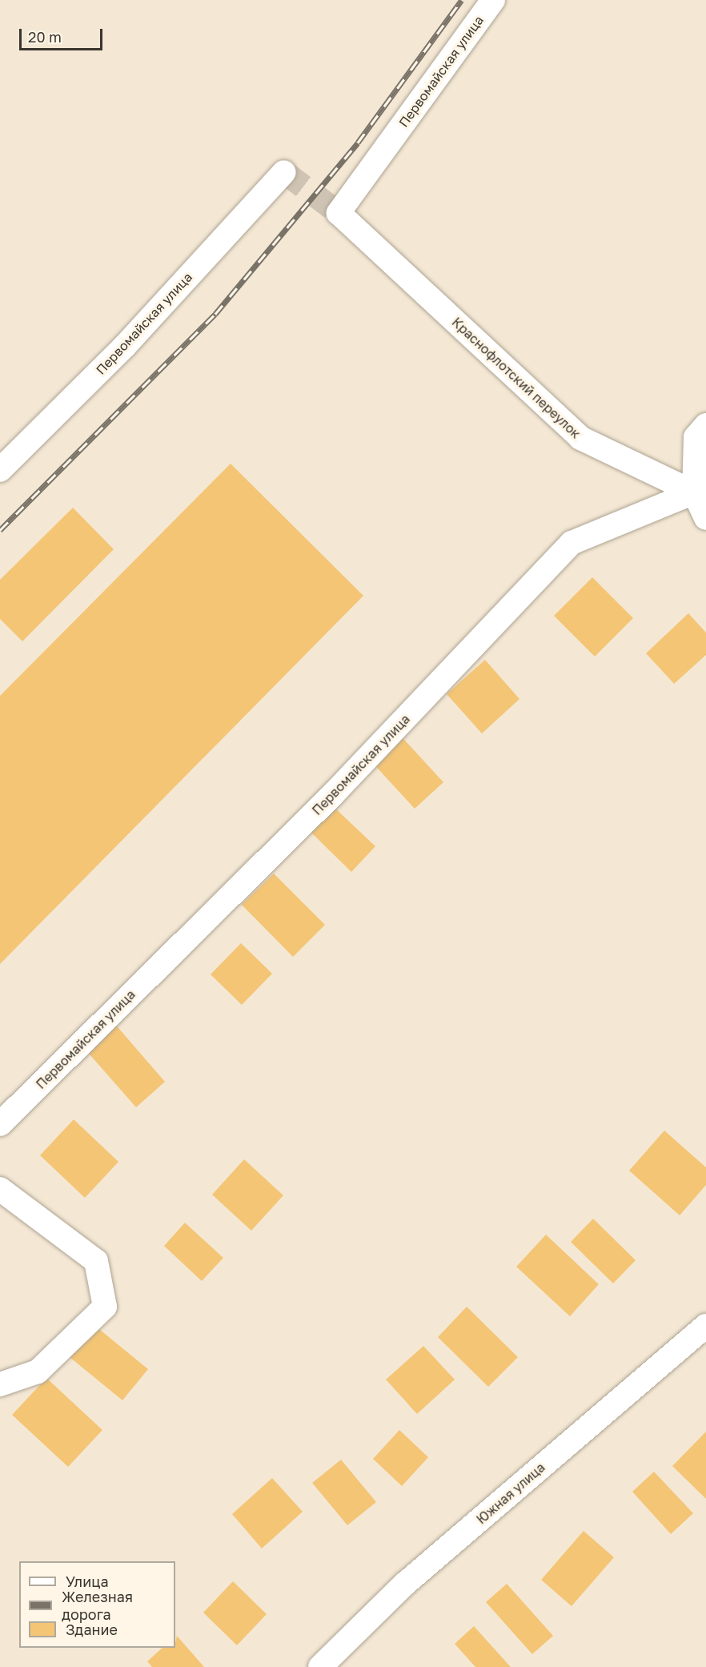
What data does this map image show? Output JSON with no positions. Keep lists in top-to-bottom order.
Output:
{
  "streets": {
    "street": ["Первомайская улица", "Краснофлотский переулок", "Южная улица"]
  },
  "crossings": [
    ["Первомайская улица", "Краснофлотский переулок"]
  ],
  "legend": ["Улица", "Железная дорога", "Здание"],
  "scale_bar": "20 m"
}
